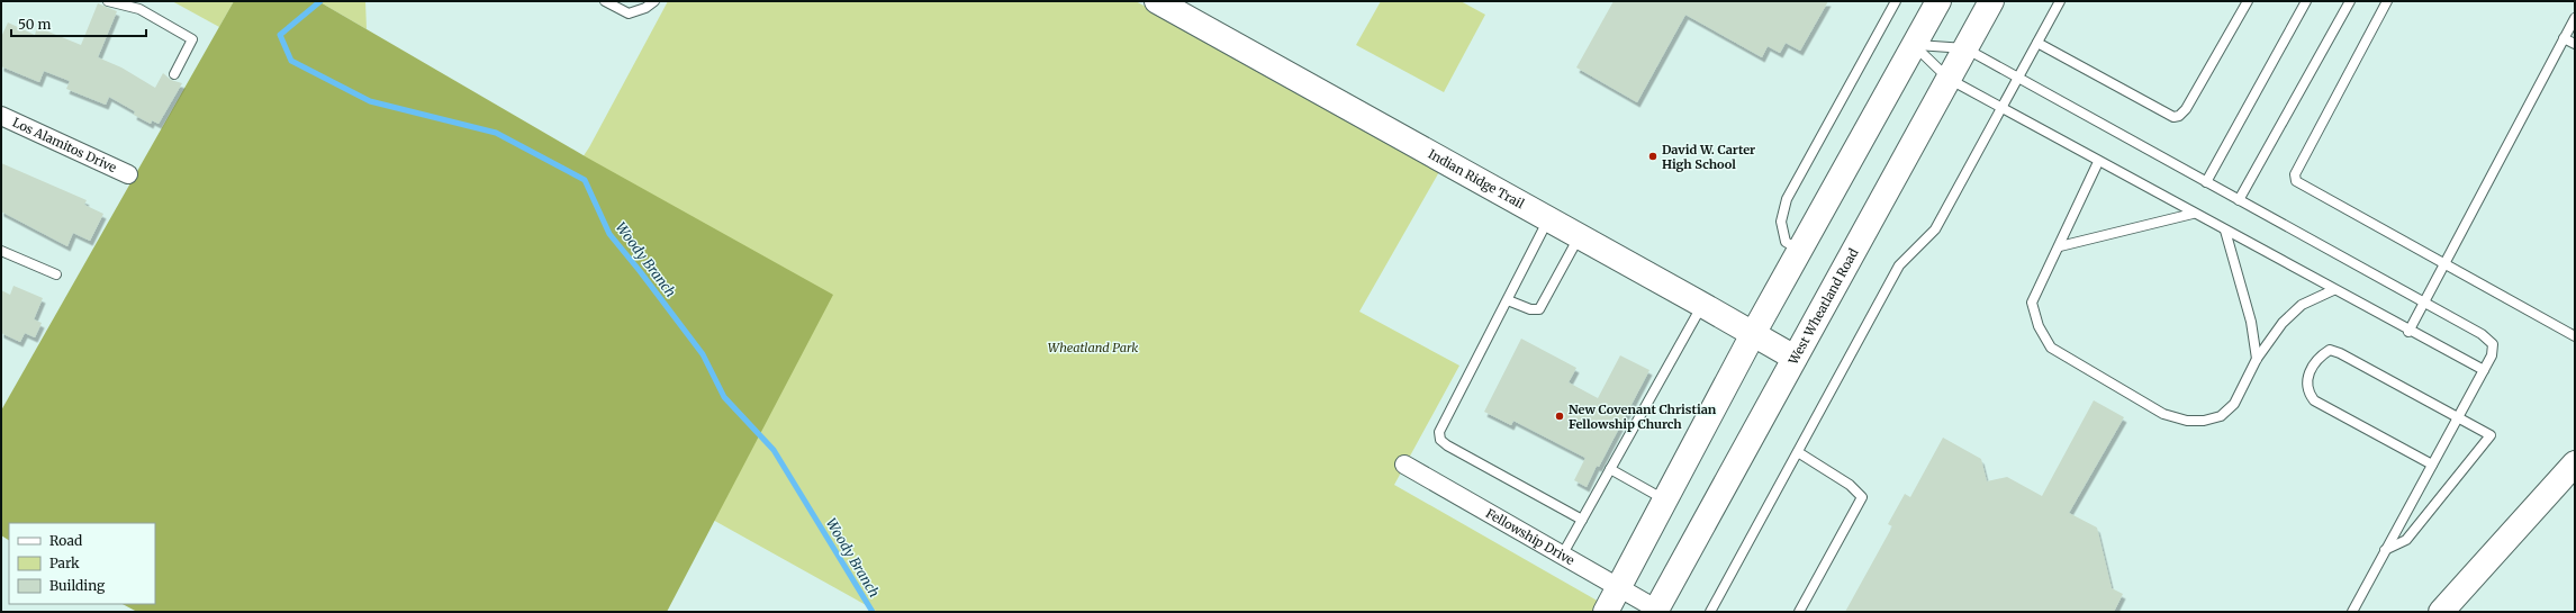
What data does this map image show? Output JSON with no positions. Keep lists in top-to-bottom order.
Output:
{
  "streets": {
    "main road": ["Indian Ridge Trail", "West Wheatland Road"],
    "street": ["Los Alamitos Drive", "Fellowship Drive"]
  },
  "crossings": [
    ["Indian Ridge Trail", "West Wheatland Road"],
    ["West Wheatland Road", "Fellowship Drive"]
  ],
  "water": ["Woody Branch"],
  "parks": ["Wheatland Park"],
  "places": ["David W. Carter High School", "New Covenant Christian Fellowship Church"],
  "legend": ["Road", "Park", "Building"],
  "scale_bar": "50 m"
}
